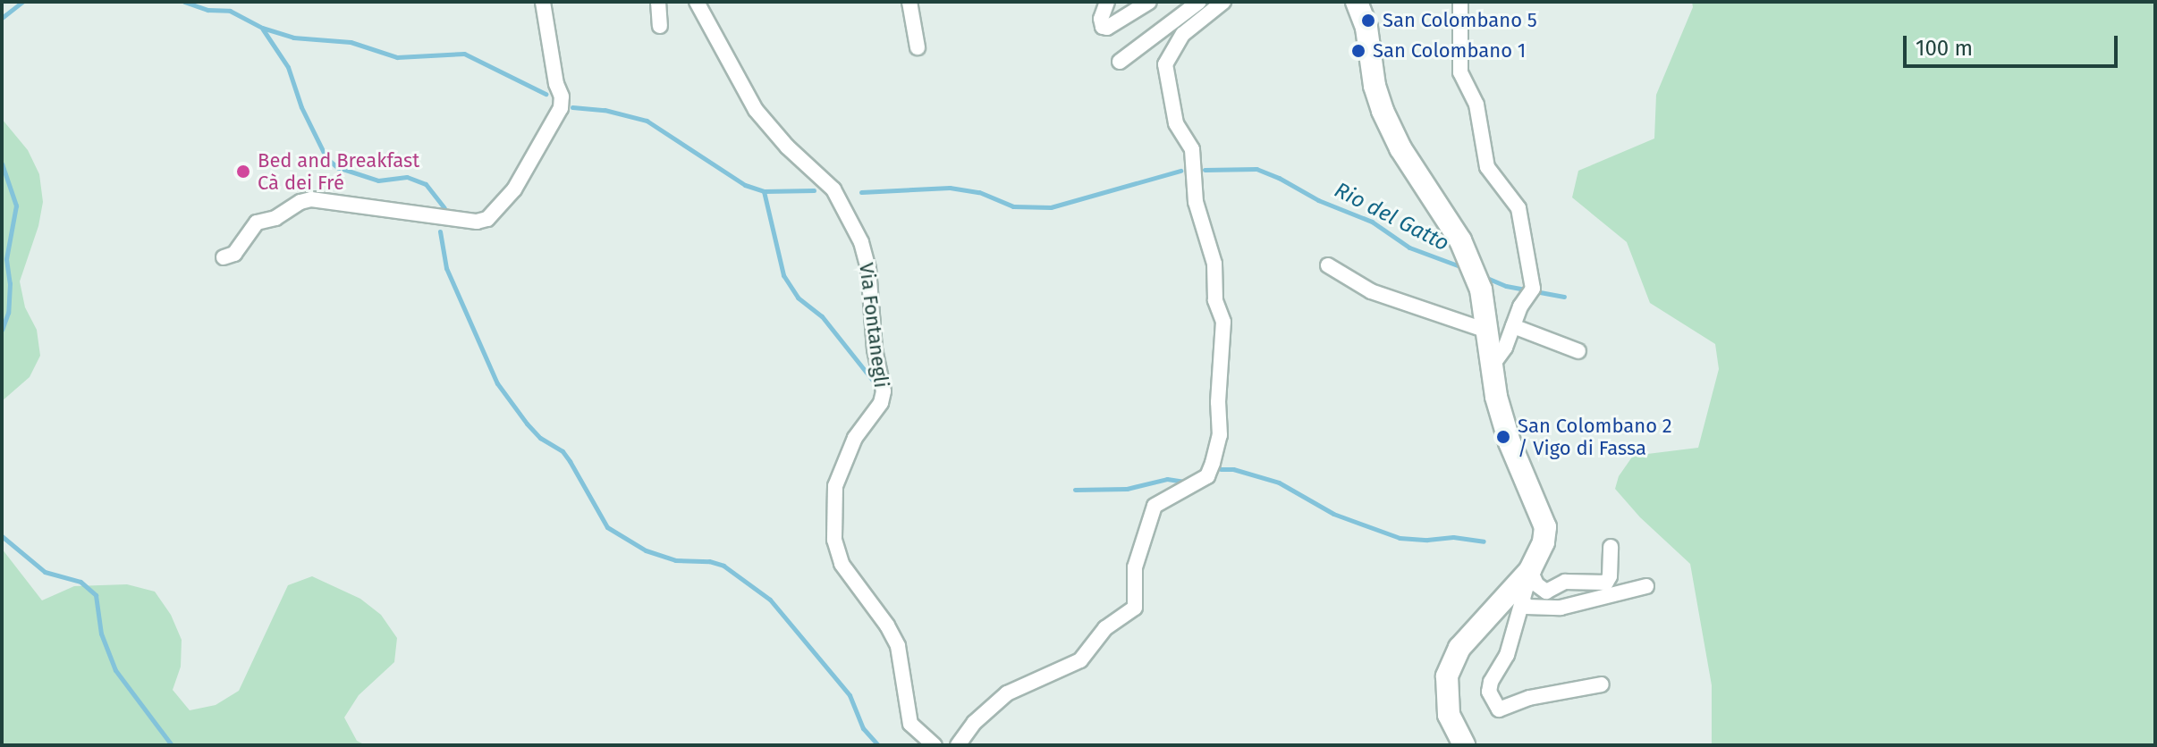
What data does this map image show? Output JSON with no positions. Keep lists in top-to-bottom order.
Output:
{
  "streets": {
    "street": ["Via Fontanegli"]
  },
  "water": ["Rio del Gatto"],
  "places": [
    "San Colombano 5",
    "San Colombano 1",
    "Bed and Breakfast Cà dei Fré",
    "San Colombano 2 / Vigo di Fassa"
  ],
  "scale_bar": "100 m"
}
